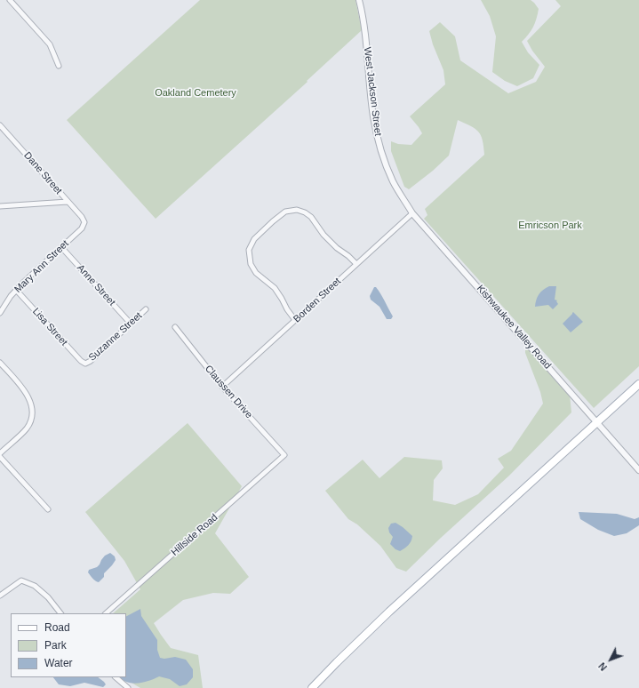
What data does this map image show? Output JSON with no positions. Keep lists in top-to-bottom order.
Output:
{
  "streets": {
    "street": [
      "West Jackson Street",
      "Dane Street",
      "Mary Ann Street",
      "Anne Street",
      "Borden Street",
      "Lisa Street",
      "Kishwaukee Valley Road",
      "Suzanne Street",
      "Claussen Drive",
      "Hillside Road"
    ]
  },
  "crossings": [
    ["West Jackson Street", "Kishwaukee Valley Road"],
    ["Dane Street", "Mary Ann Street"],
    ["Mary Ann Street", "Anne Street"],
    ["Mary Ann Street", "Lisa Street"],
    ["Anne Street", "Suzanne Street"],
    ["Borden Street", "Kishwaukee Valley Road"],
    ["Borden Street", "Claussen Drive"],
    ["Lisa Street", "Suzanne Street"],
    ["Claussen Drive", "Hillside Road"]
  ],
  "parks": ["Oakland Cemetery", "Emricson Park"],
  "legend": ["Road", "Park", "Water"],
  "north": "bottom left"
}
